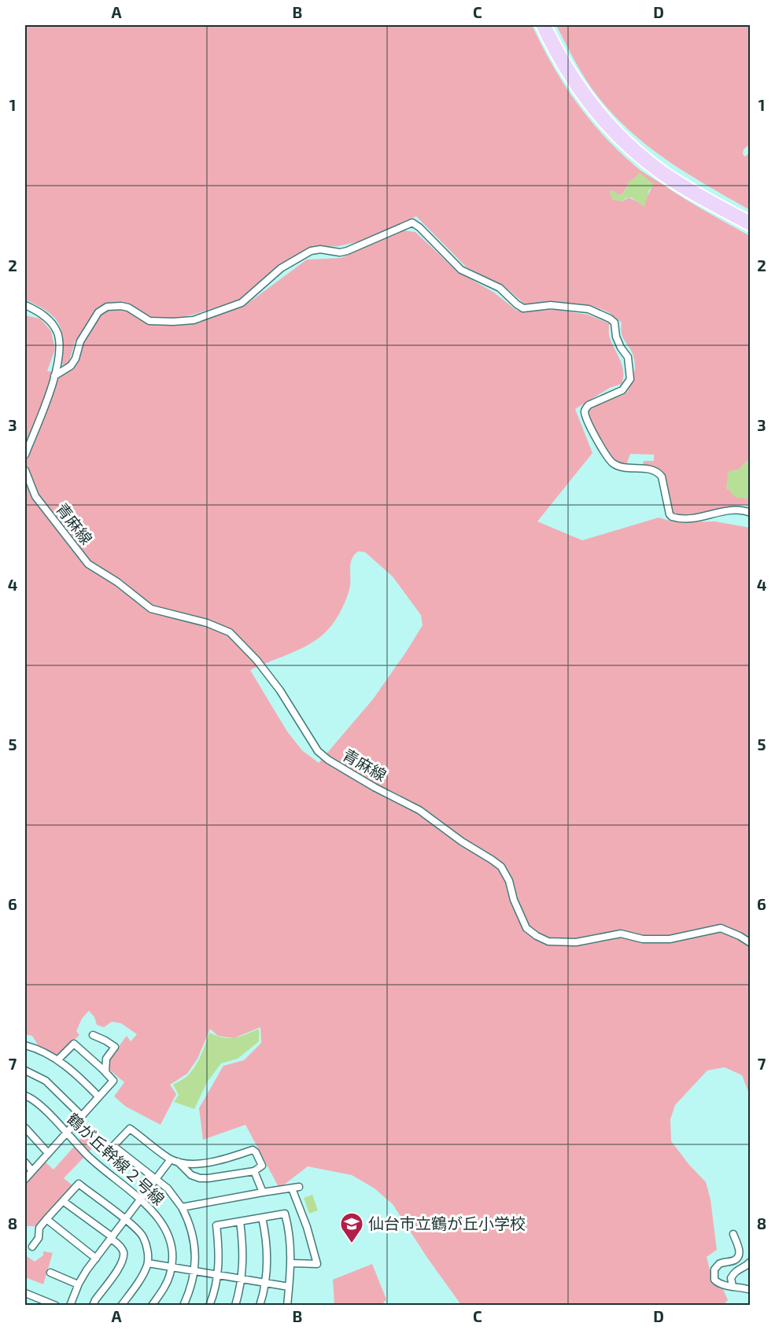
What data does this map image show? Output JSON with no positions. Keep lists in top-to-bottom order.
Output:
{
  "streets": {
    "street": ["青麻線", "鶴が丘幹線２号線"]
  },
  "places": {
    "school or university": ["仙台市立鶴が丘小学校"]
  },
  "grid": {
    "columns": [
      "A",
      "B",
      "C",
      "D"
    ],
    "rows": [
      "1",
      "2",
      "3",
      "4",
      "5",
      "6",
      "7",
      "8"
    ]
  }
}
